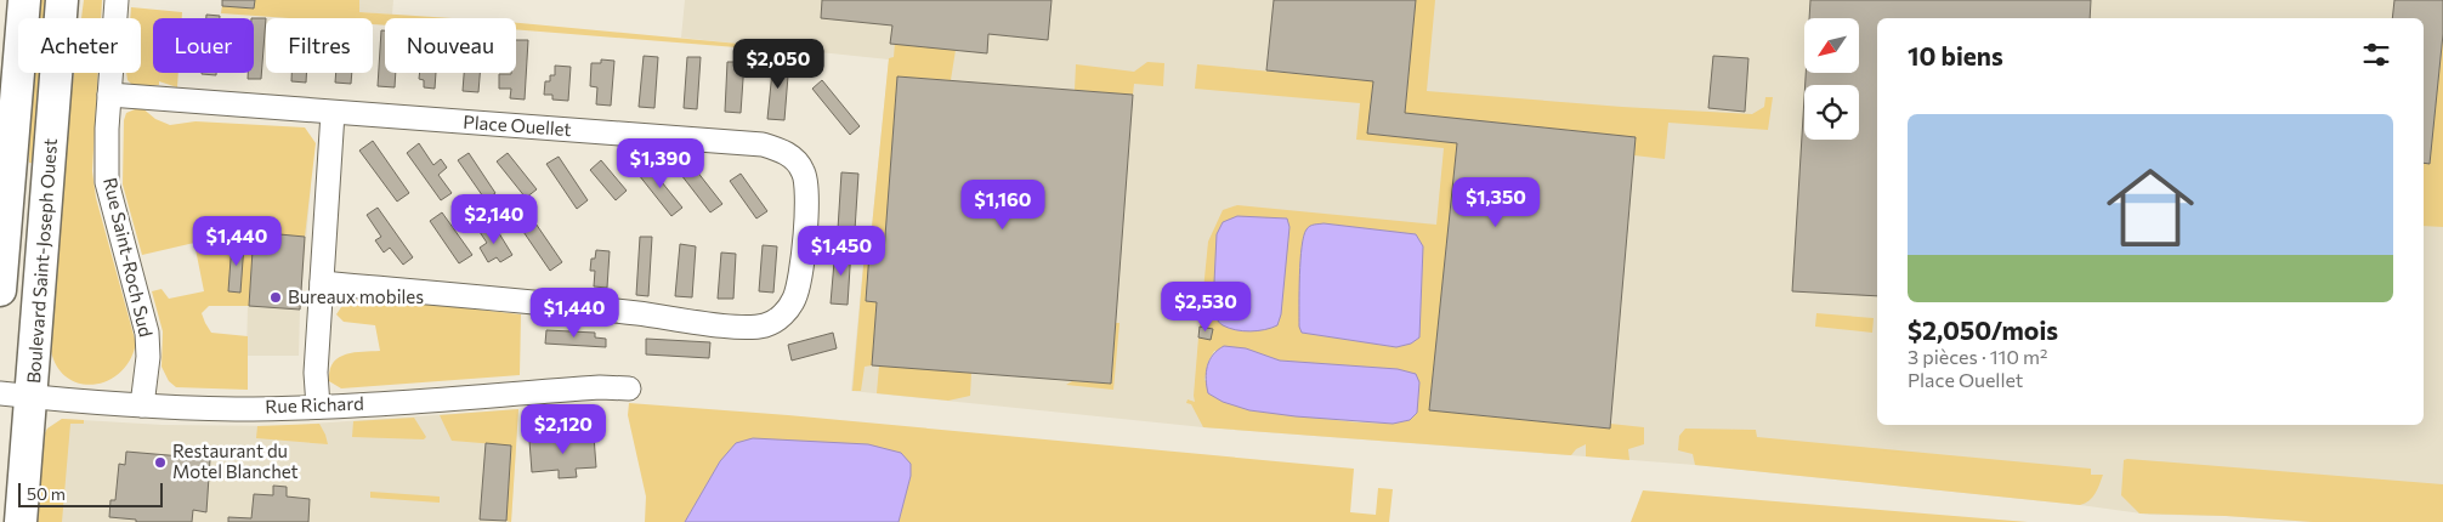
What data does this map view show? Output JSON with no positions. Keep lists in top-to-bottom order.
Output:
{
  "streets": {
    "main road": ["Boulevard Saint-Joseph Ouest"],
    "street": ["Place Ouellet", "Rue Saint-Roch Sud", "Rue Richard"]
  },
  "crossings": [
    ["Place Ouellet", "Rue Saint-Roch Sud"],
    ["Rue Saint-Roch Sud", "Rue Richard"],
    ["Boulevard Saint-Joseph Ouest", "Rue Richard"]
  ],
  "places": ["Bureaux mobiles", "Restaurant du Motel Blanchet"],
  "scale_bar": "50 m",
  "north": "bottom left",
  "page": {
    "chip": [
      "Acheter",
      "Louer",
      "Filtres",
      "Nouveau"
    ],
    "heading": "10 biens",
    "price": [
      "$2,050",
      "$1,390",
      "$1,350",
      "$1,160",
      "$2,140",
      "$1,440",
      "$1,450",
      "$2,530",
      "$1,440",
      "$2,120"
    ],
    "list": [
      {
        "name": "$2,050/mois",
        "note": "3 pièces · 110 m² · Place Ouellet"
      }
    ],
    "scale": "50 m"
  }
}
